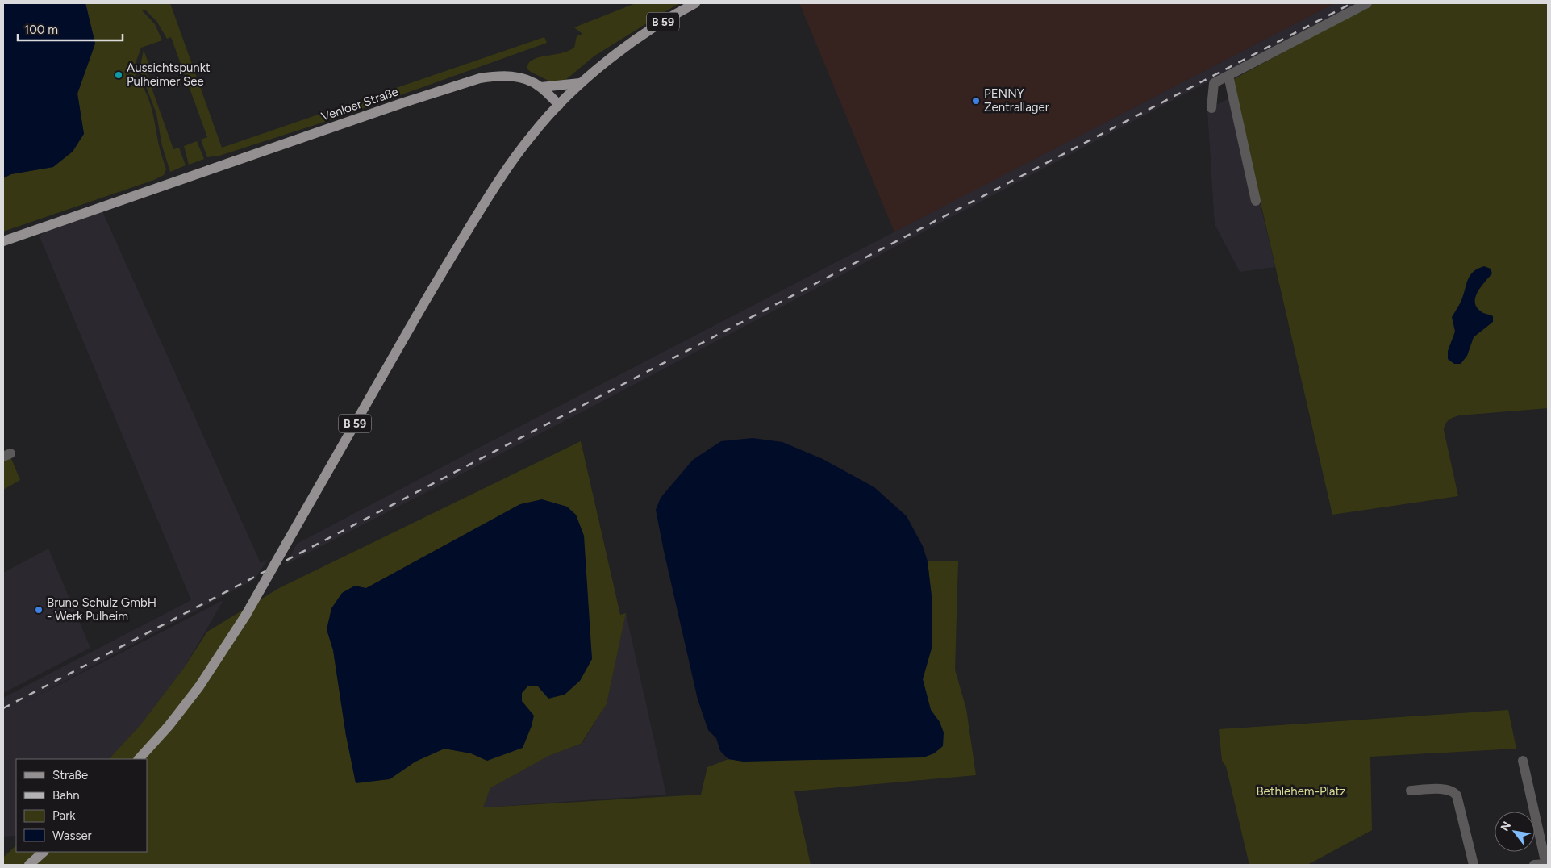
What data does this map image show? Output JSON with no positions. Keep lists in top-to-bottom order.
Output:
{
  "streets": {
    "main road": ["B 59", "Venloer Straße"]
  },
  "crossings": [
    ["B 59", "Venloer Straße"]
  ],
  "parks": ["Bethlehem-Platz"],
  "places": ["Aussichtspunkt Pulheimer See", "PENNY Zentrallager", "Bruno Schulz GmbH - Werk Pulheim"],
  "legend": [
    "Straße",
    "Bahn",
    "Park",
    "Wasser"
  ],
  "scale_bar": "100 m",
  "north": "top left"
}
